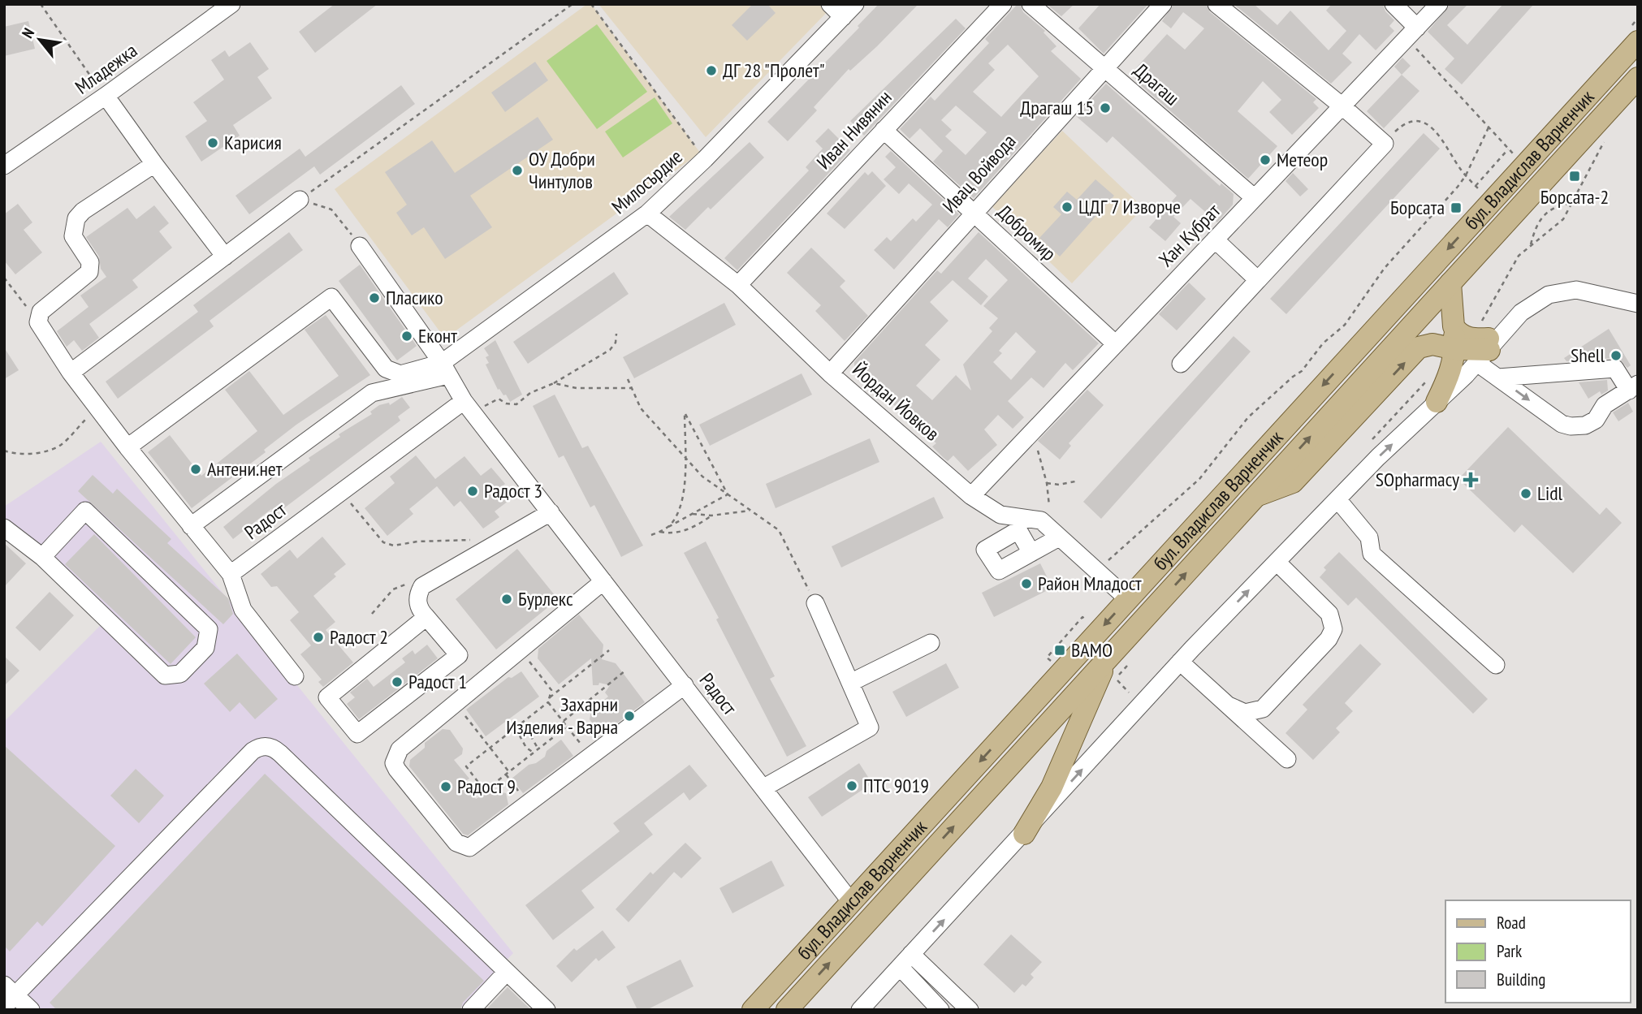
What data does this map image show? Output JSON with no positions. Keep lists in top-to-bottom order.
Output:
{
  "streets": {
    "main road": ["бул. Владислав Варненчик"],
    "street": [
      "Младежка",
      "Драгаш",
      "Иван Нивянин",
      "Ивац Войвода",
      "Милосърдие",
      "Добромир",
      "Хан Кубрат",
      "Йордан Йовков",
      "Радост"
    ]
  },
  "crossings": [
    ["Драгаш", "Ивац Войвода"],
    ["Драгаш", "Хан Кубрат"],
    ["Иван Нивянин", "Добромир"],
    ["Иван Нивянин", "Йордан Йовков"],
    ["бул. Владислав Варненчик", "Йордан Йовков"],
    ["бул. Владислав Варненчик", "Радост"],
    ["Ивац Войвода", "Добромир"],
    ["Ивац Войвода", "Йордан Йовков"],
    ["Милосърдие", "Йордан Йовков"],
    ["Милосърдие", "Радост"],
    ["Добромир", "Хан Кубрат"],
    ["Хан Кубрат", "Йордан Йовков"]
  ],
  "places": {
    "other": [
      "ДГ 28 \"Пролет\"",
      "Драгаш 15",
      "Карисия",
      "Метеор",
      "ОУ Добри Чинтулов",
      "ЦДГ 7 Изворче",
      "Пласико",
      "Еконт",
      "Shell",
      "Антени.нет",
      "Радост 3",
      "Lidl",
      "Район Младост",
      "Бурлекс",
      "Радост 2",
      "Радост 1",
      "Захарни Изделия - Варна",
      "ПТС 9019",
      "Радост 9"
    ],
    "transit": ["Борсата-2", "Борсата", "ВАМО"],
    "health": ["SOpharmacy"]
  },
  "legend": ["Road", "Park", "Building"],
  "north": "top left"
}
